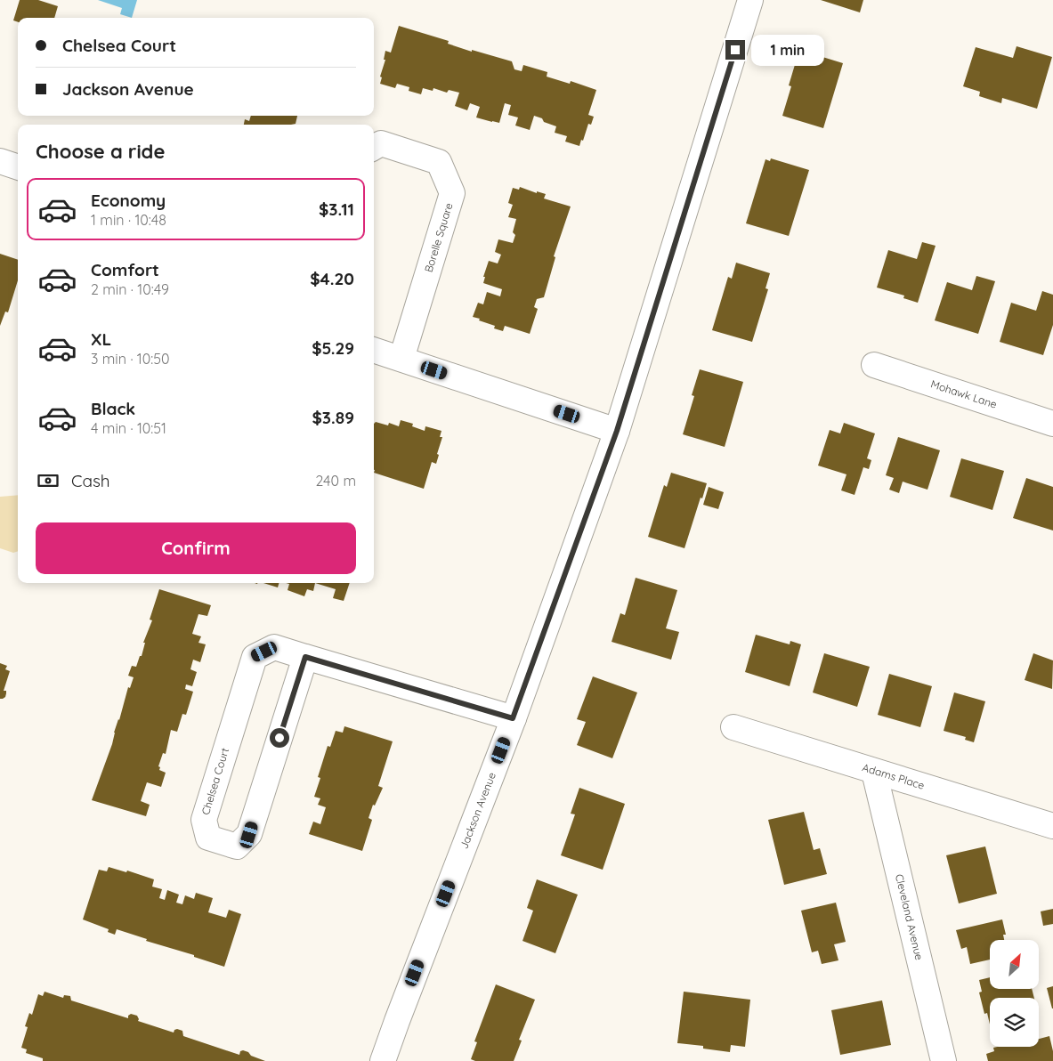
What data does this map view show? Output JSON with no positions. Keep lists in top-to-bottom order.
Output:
{
  "streets": {
    "street": [
      "Borelle Square",
      "Mohawk Lane",
      "Adams Place",
      "Chelsea Court",
      "Jackson Avenue",
      "Cleveland Avenue"
    ]
  },
  "crossings": [
    ["Adams Place", "Cleveland Avenue"],
    ["Chelsea Court", "Jackson Avenue"]
  ],
  "north": "top right",
  "page": {
    "banner": ["Chelsea Court", "Jackson Avenue"],
    "bubble": "1 min",
    "heading": "Choose a ride",
    "list": [
      {
        "name": "Economy",
        "note": "1 min · 10:48",
        "value": "$3.11"
      },
      {
        "name": "Comfort",
        "note": "2 min · 10:49",
        "value": "$4.20"
      },
      {
        "name": "XL",
        "note": "3 min · 10:50",
        "value": "$5.29"
      },
      {
        "name": "Black",
        "note": "4 min · 10:51",
        "value": "$3.89"
      }
    ],
    "pay": ["Cash", "240 m"],
    "buttons": "Confirm"
  }
}
